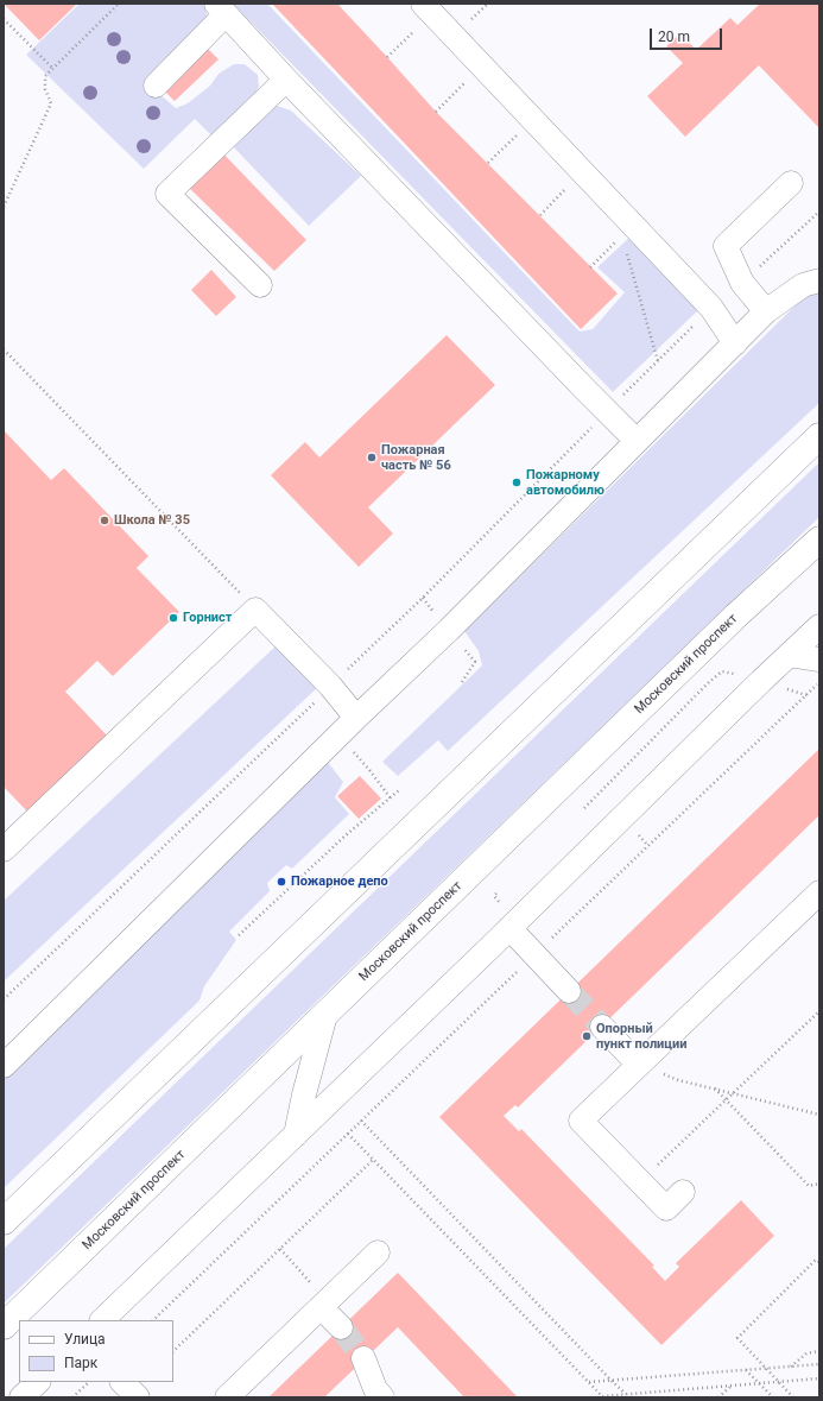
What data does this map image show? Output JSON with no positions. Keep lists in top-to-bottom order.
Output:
{
  "streets": {
    "main road": ["Московский проспект"]
  },
  "places": [
    "Пожарная часть № 56",
    "Пожарному автомобилю",
    "Школа № 35",
    "Горнист",
    "Пожарное депо",
    "Опорный пункт полиции"
  ],
  "legend": ["Улица", "Парк"],
  "scale_bar": "20 m"
}
